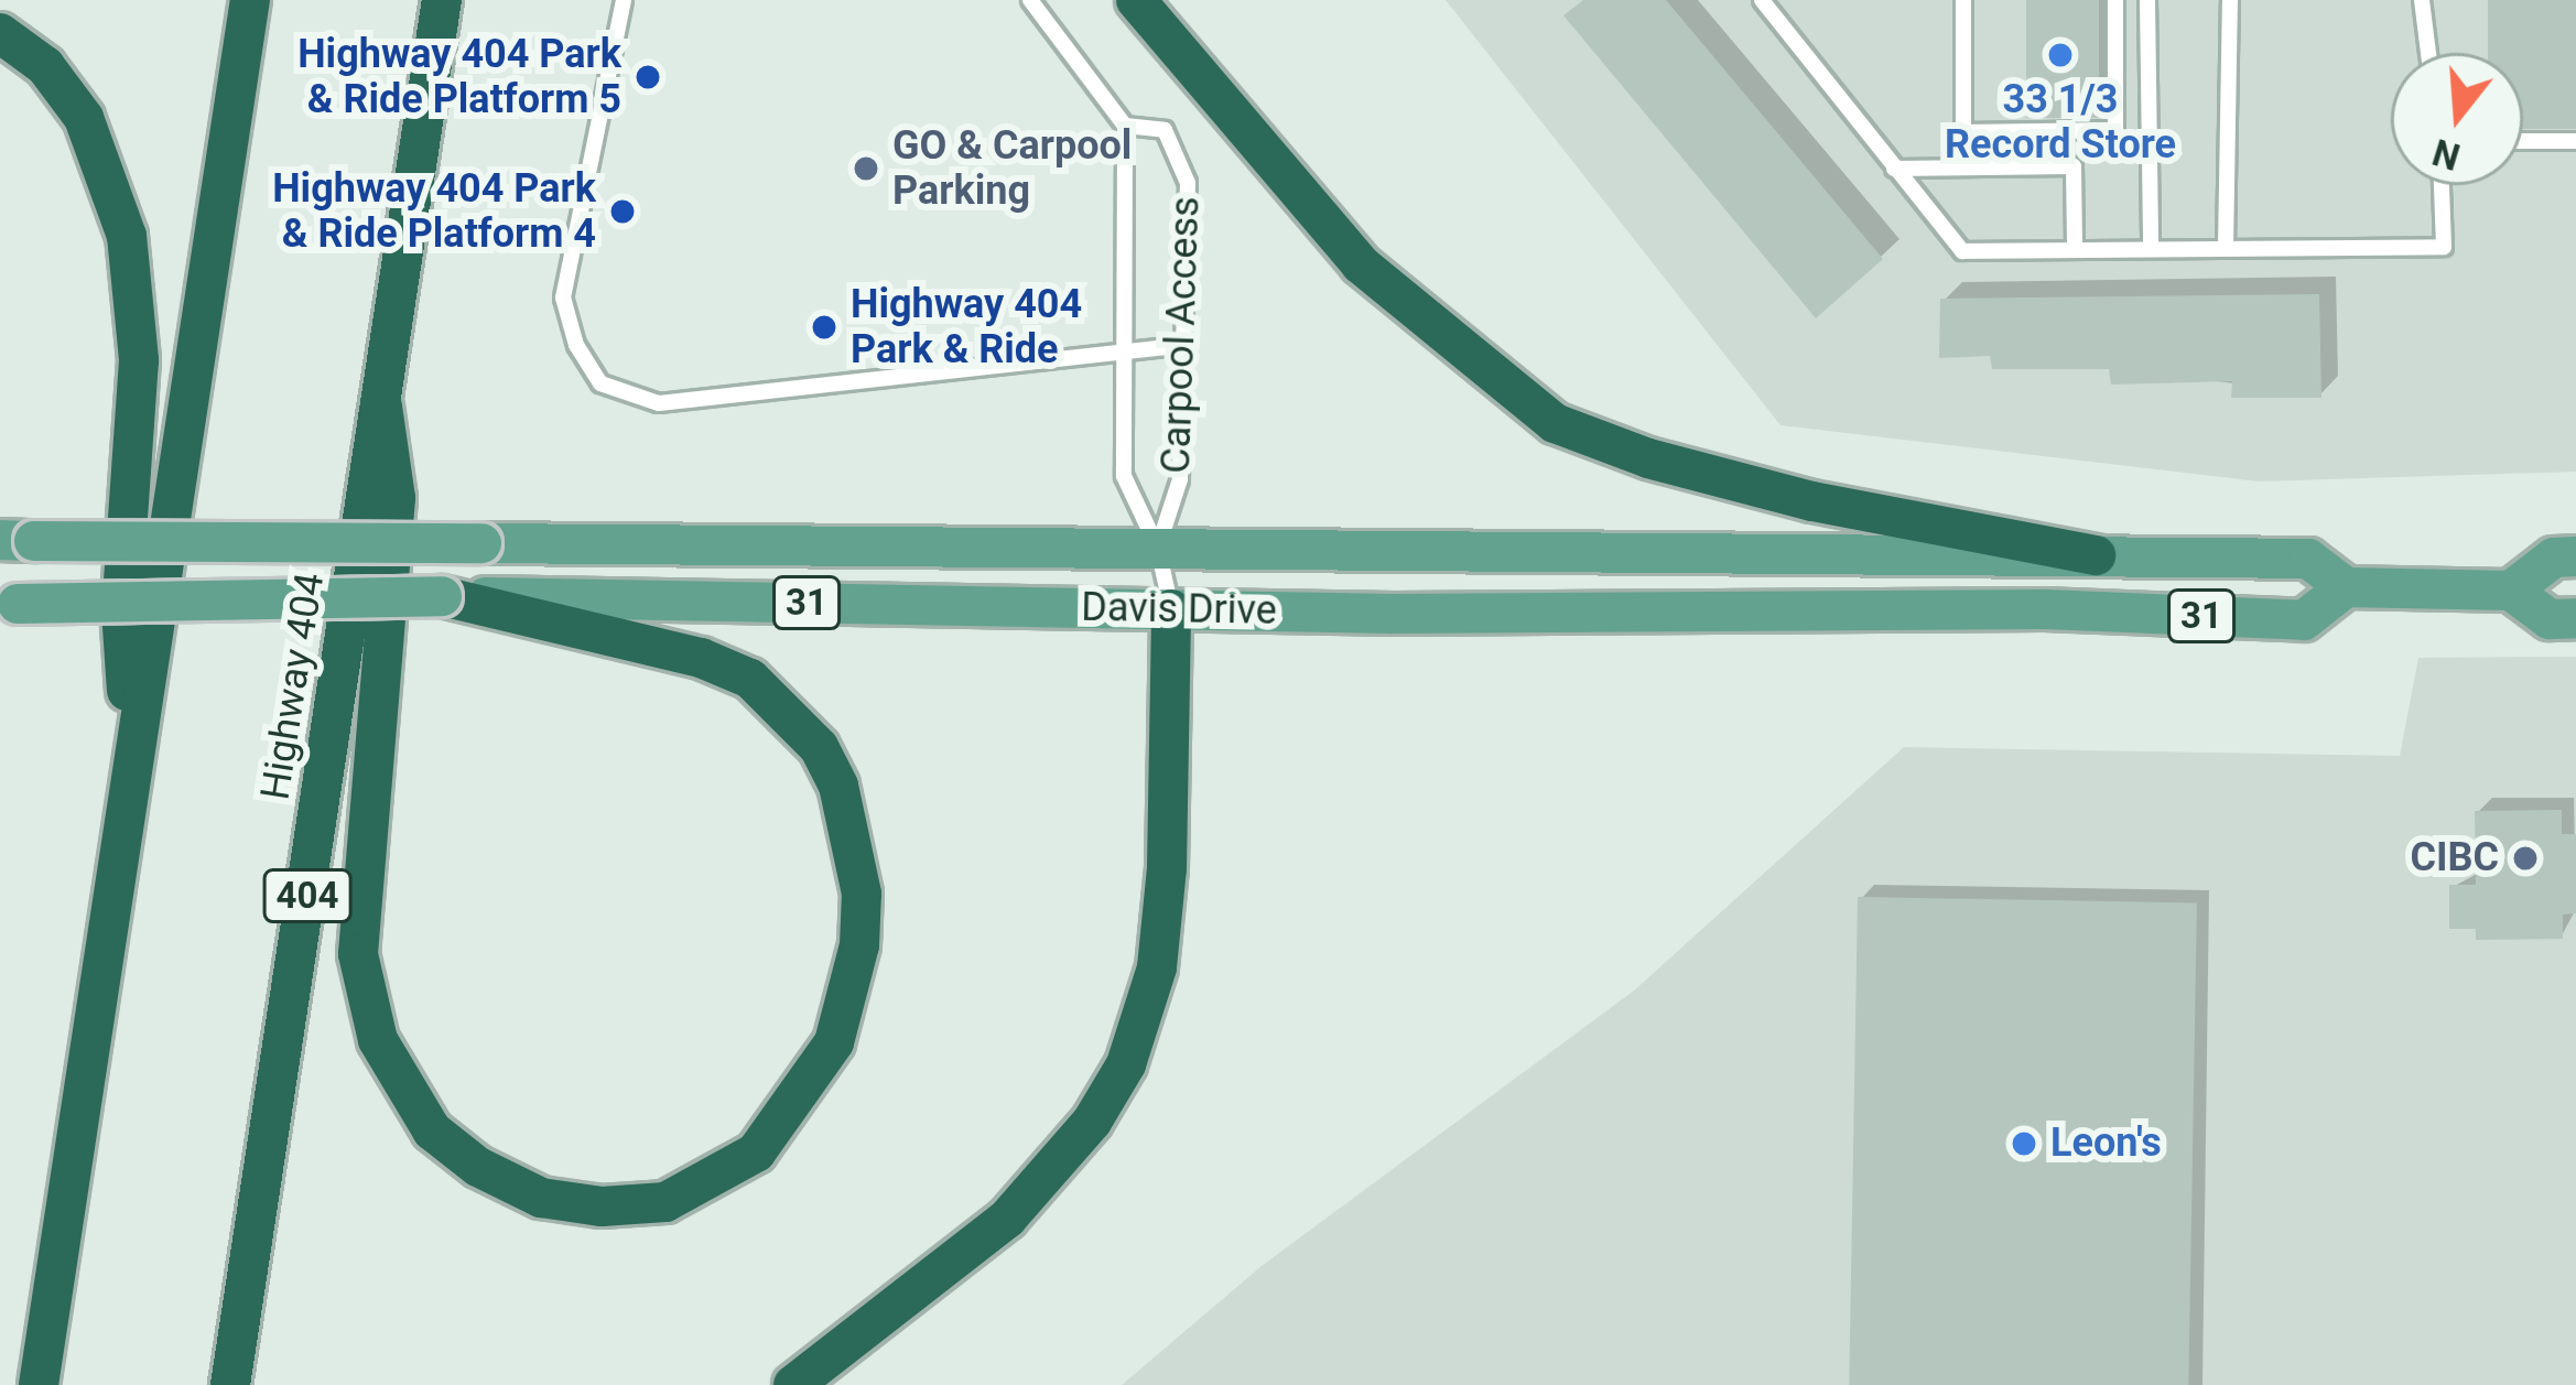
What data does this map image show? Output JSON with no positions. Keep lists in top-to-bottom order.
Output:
{
  "streets": {
    "highway": ["Highway 404", "404"],
    "main road": ["31", "Davis Drive"],
    "lane": ["Carpool Access"]
  },
  "crossings": [
    ["Carpool Access", "Davis Drive"]
  ],
  "places": [
    "33 1/3 Record Store",
    "Highway 404 Park & Ride Platform 5",
    "GO & Carpool Parking",
    "Highway 404 Park & Ride Platform 4",
    "Highway 404 Park & Ride",
    "CIBC",
    "Leon's"
  ],
  "north": "bottom"
}
